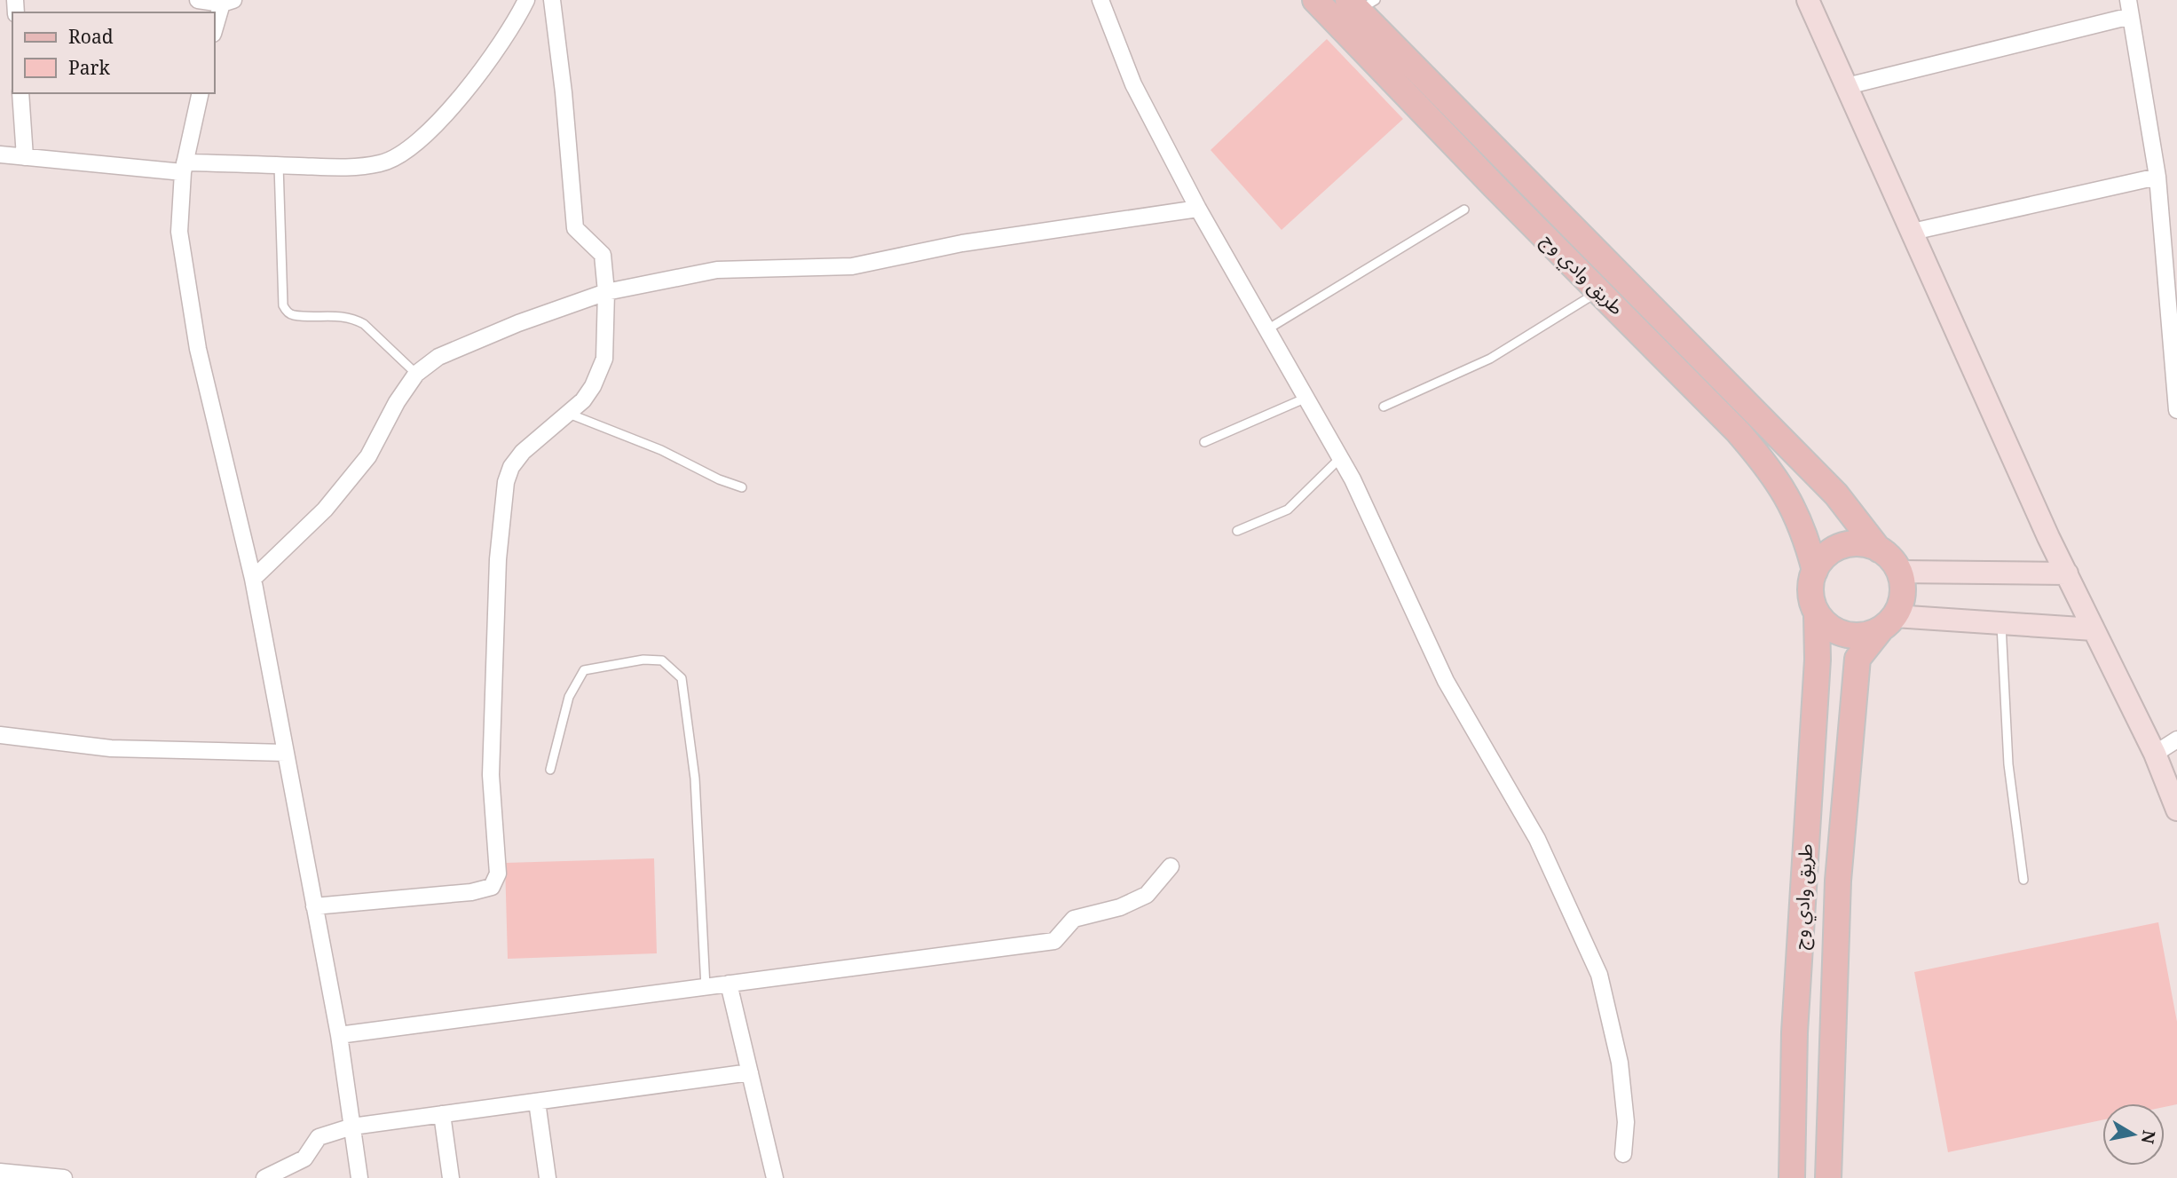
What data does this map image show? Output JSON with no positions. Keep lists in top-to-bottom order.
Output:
{
  "streets": {
    "main road": ["طريق وادي وج"]
  },
  "legend": ["Road", "Park"],
  "north": "right"
}
